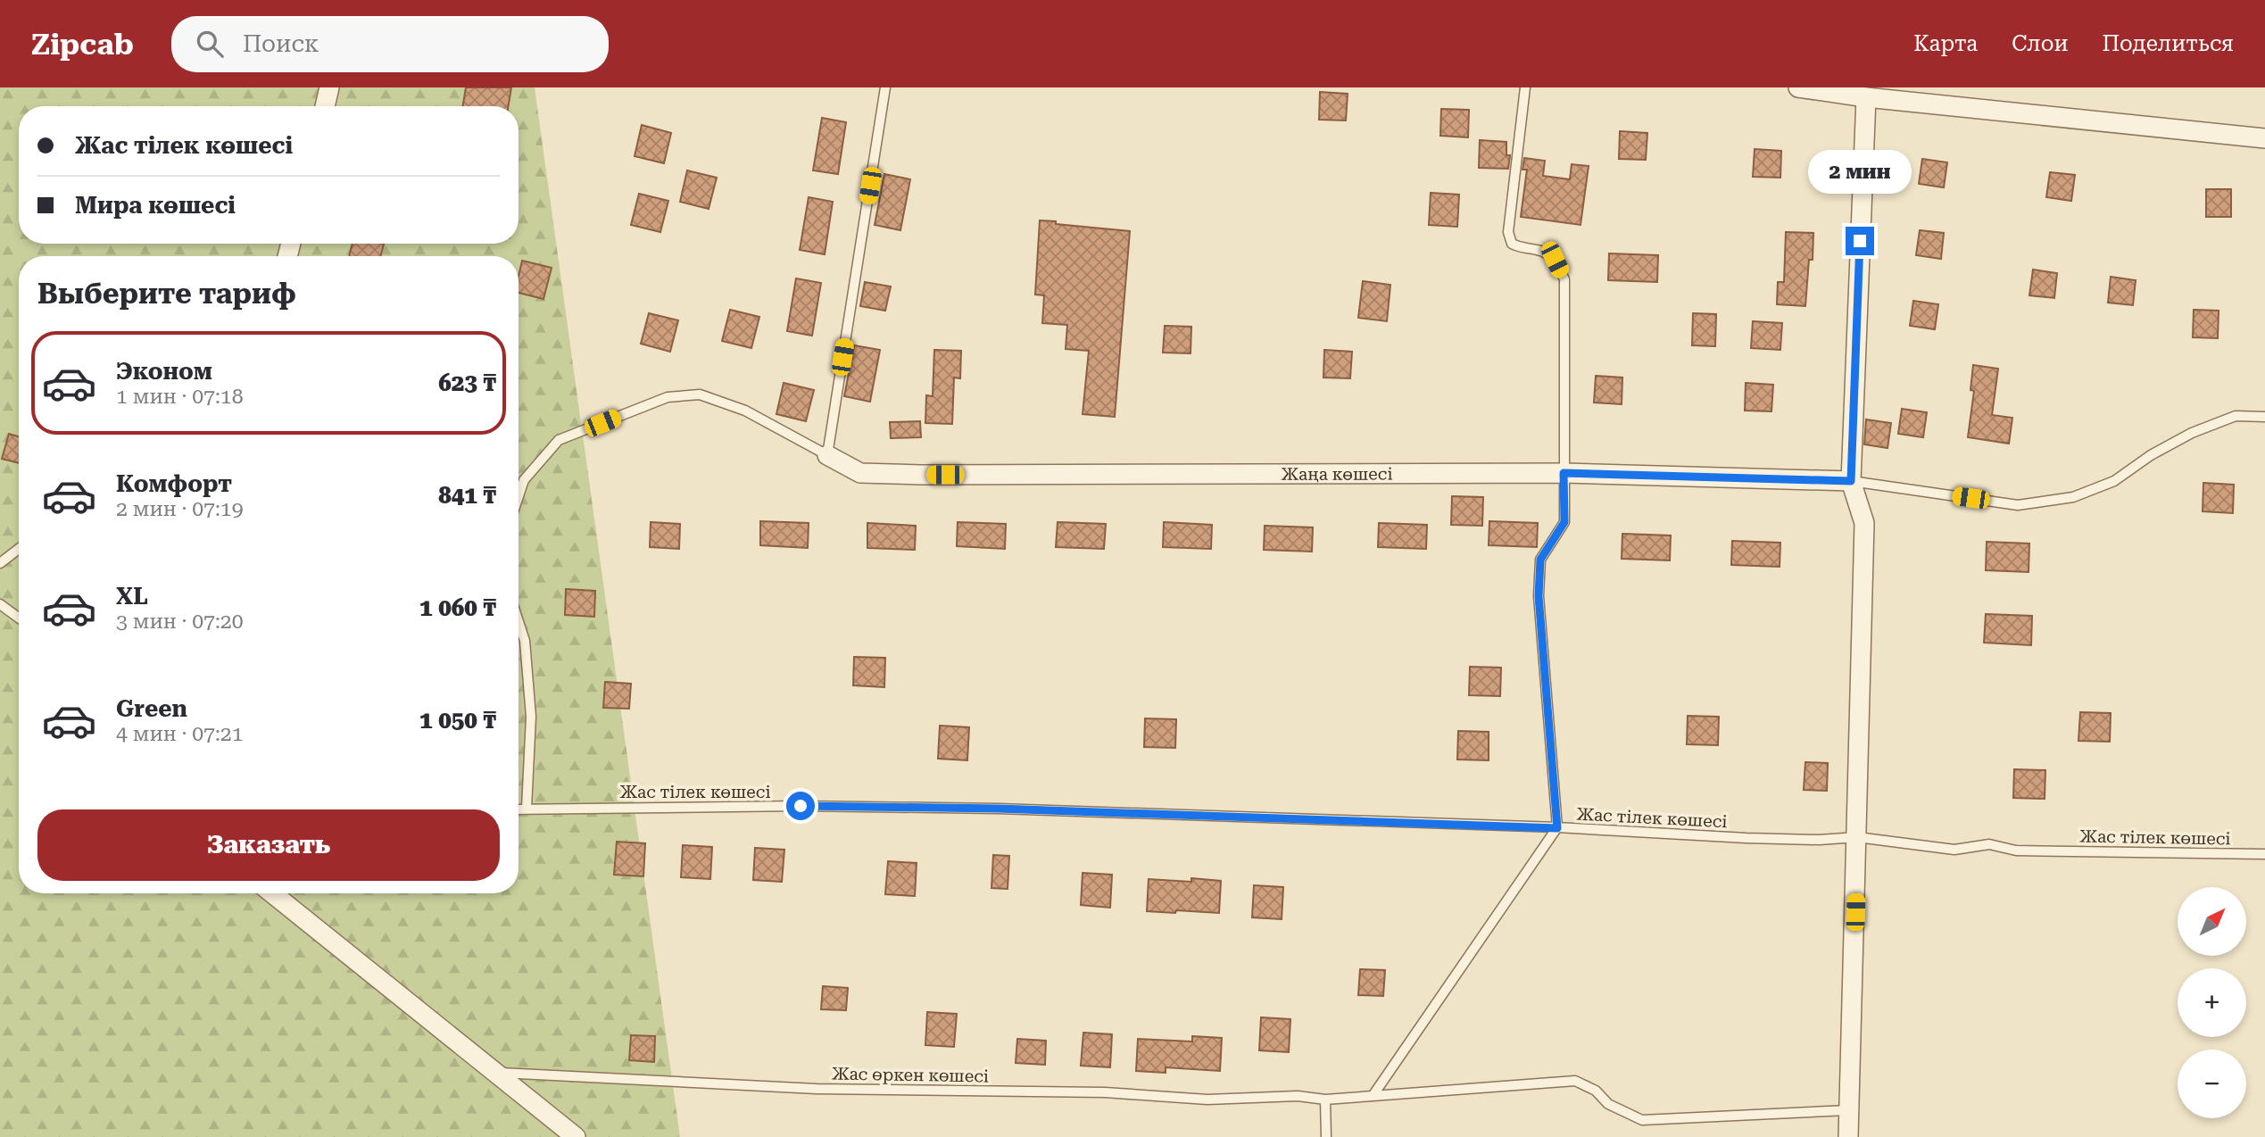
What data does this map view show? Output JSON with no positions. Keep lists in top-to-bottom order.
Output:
{
  "streets": {
    "street": ["Жаңа көшесі"],
    "lane": ["Жас тілек көшесі", "Жас өркен көшесі"]
  },
  "north": "top right",
  "page": {
    "header": "Zipcab",
    "search": "Поиск",
    "nav": ["Карта", "Слои", "Поделиться"],
    "banner": ["Жас тілек көшесі", "Мира көшесі"],
    "bubble": "2 мин",
    "heading": "Выберите тариф",
    "list": [
      {
        "name": "Эконом",
        "note": "1 мин · 07:18",
        "value": "623 ₸"
      },
      {
        "name": "Комфорт",
        "note": "2 мин · 07:19",
        "value": "841 ₸"
      },
      {
        "name": "XL",
        "note": "3 мин · 07:20",
        "value": "1 060 ₸"
      },
      {
        "name": "Green",
        "note": "4 мин · 07:21",
        "value": "1 050 ₸"
      }
    ],
    "buttons": "Заказать",
    "map_buttons": ["+", "−"]
  }
}
